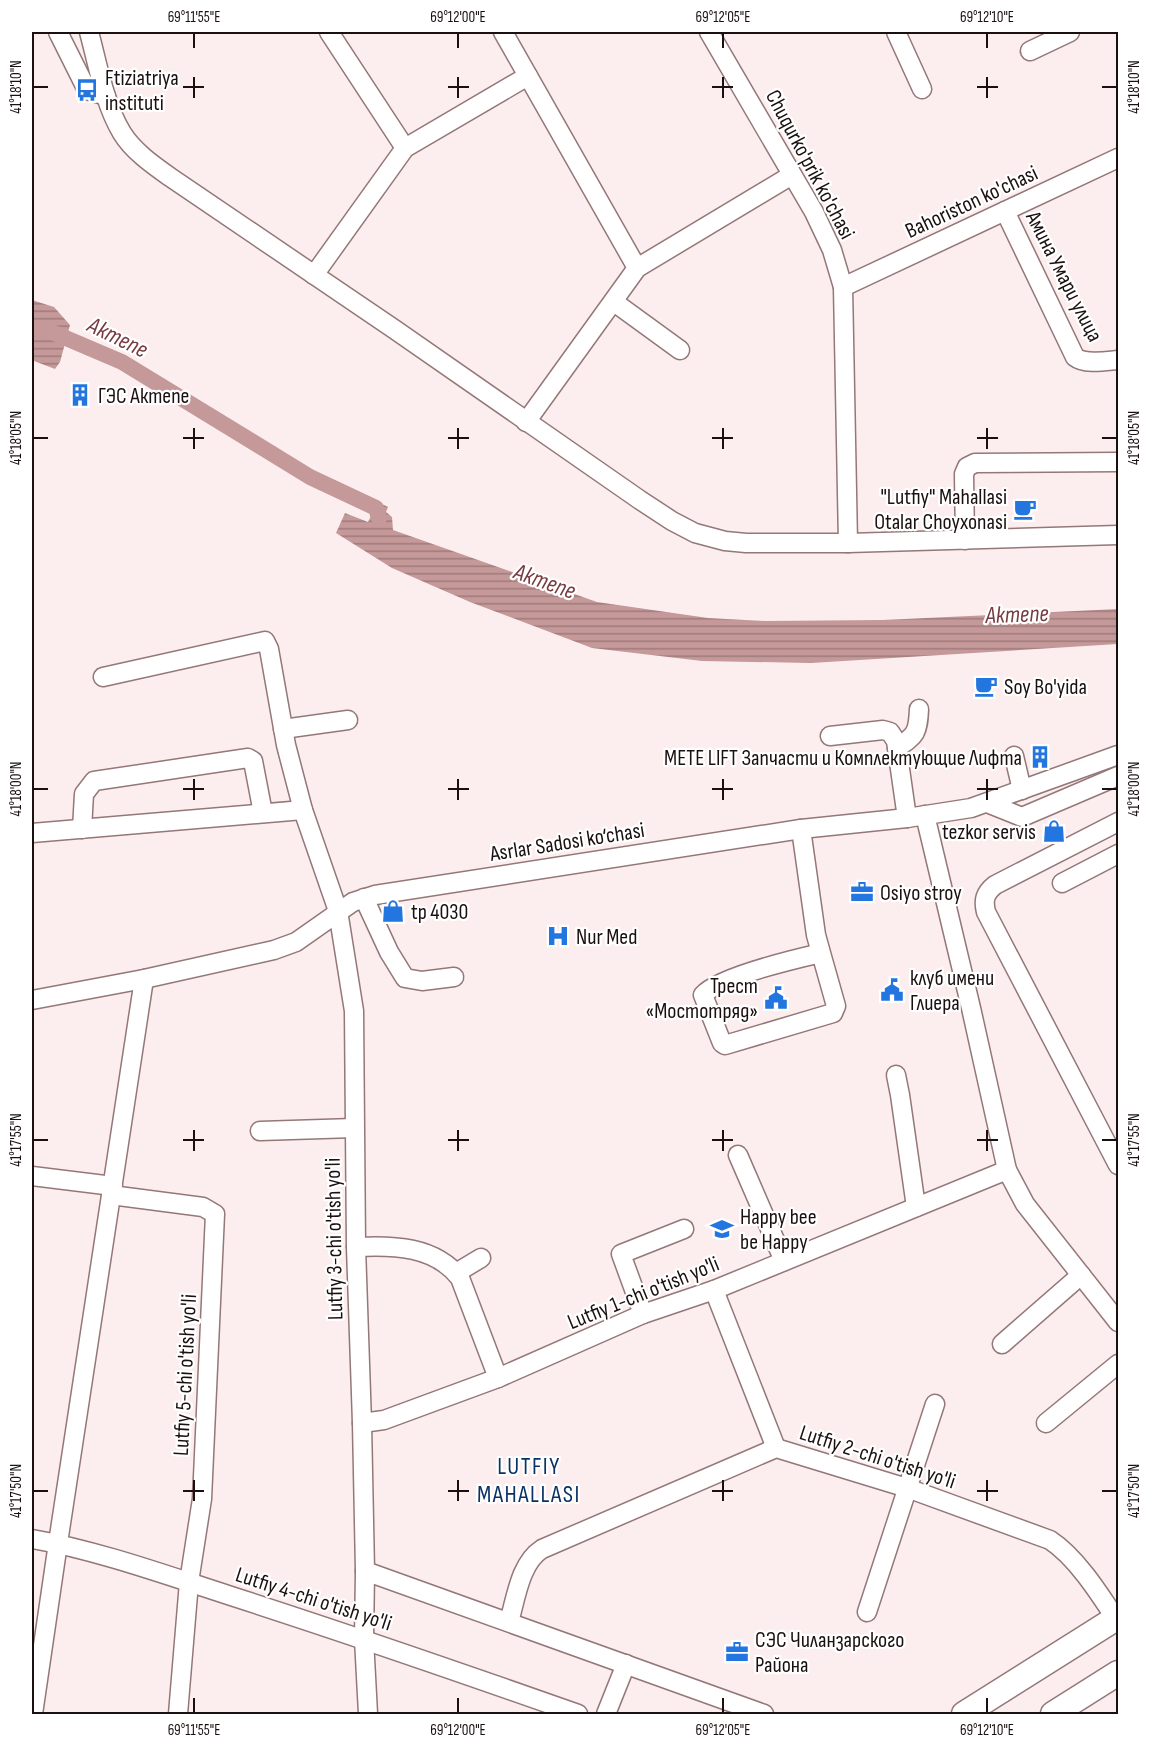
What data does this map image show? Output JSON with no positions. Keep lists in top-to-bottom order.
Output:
{
  "streets": {
    "street": [
      "Chuqurko'prik ko'chasi",
      "Bahoriston ko'chasi",
      "Амина Умари улица",
      "Asrlar Sadosi ko‘chasi",
      "Lutfiy 3-chi o'tish yo'li",
      "Lutfiy 1-chi o'tish yo'li",
      "Lutfiy 5-chi o'tish yo'li",
      "Lutfiy 2-chi o'tish yo'li",
      "Lutfiy 4-chi o'tish yo'li"
    ]
  },
  "crossings": [
    ["Chuqurko'prik ko'chasi", "Bahoriston ko'chasi"],
    ["Bahoriston ko'chasi", "Амина Умари улица"],
    ["Asrlar Sadosi ko‘chasi", "Lutfiy 3-chi o'tish yo'li"],
    ["Lutfiy 3-chi o'tish yo'li", "Lutfiy 1-chi o'tish yo'li"],
    ["Lutfiy 3-chi o'tish yo'li", "Lutfiy 4-chi o'tish yo'li"],
    ["Lutfiy 5-chi o'tish yo'li", "Lutfiy 4-chi o'tish yo'li"],
    ["Lutfiy 2-chi o'tish yo'li", "Lutfiy 4-chi o'tish yo'li"]
  ],
  "districts": ["LUTFIY MAHALLASI"],
  "water": ["Актепе"],
  "places": {
    "bus stop": ["Ftiziatriya instituti"],
    "building": ["ГЭС Актепe", "METE LIFT Запчасти и Комплектующие Лифта"],
    "cafe": ["\"Lutfiy\" Mahallasi Otalar Choyxonasi", "Soy Bo'yida"],
    "shop": ["tezkor servis", "tp 4030"],
    "office": ["Osiyo stroy", "СЭС Чиланзарского Района"],
    "hospital": ["Nur Med"],
    "public building": ["клуб имени Глиера", "Трест «Мостотряд»"],
    "school or university": ["Happy bee be Happy"]
  },
  "coordinates": [
    "69°11'55\"E",
    "69°12'00\"E",
    "69°12'05\"E",
    "69°12'10\"E",
    "41°18'10\"N",
    "41°18'05\"N",
    "41°18'00\"N",
    "41°17'55\"N",
    "41°17'50\"N"
  ]
}
